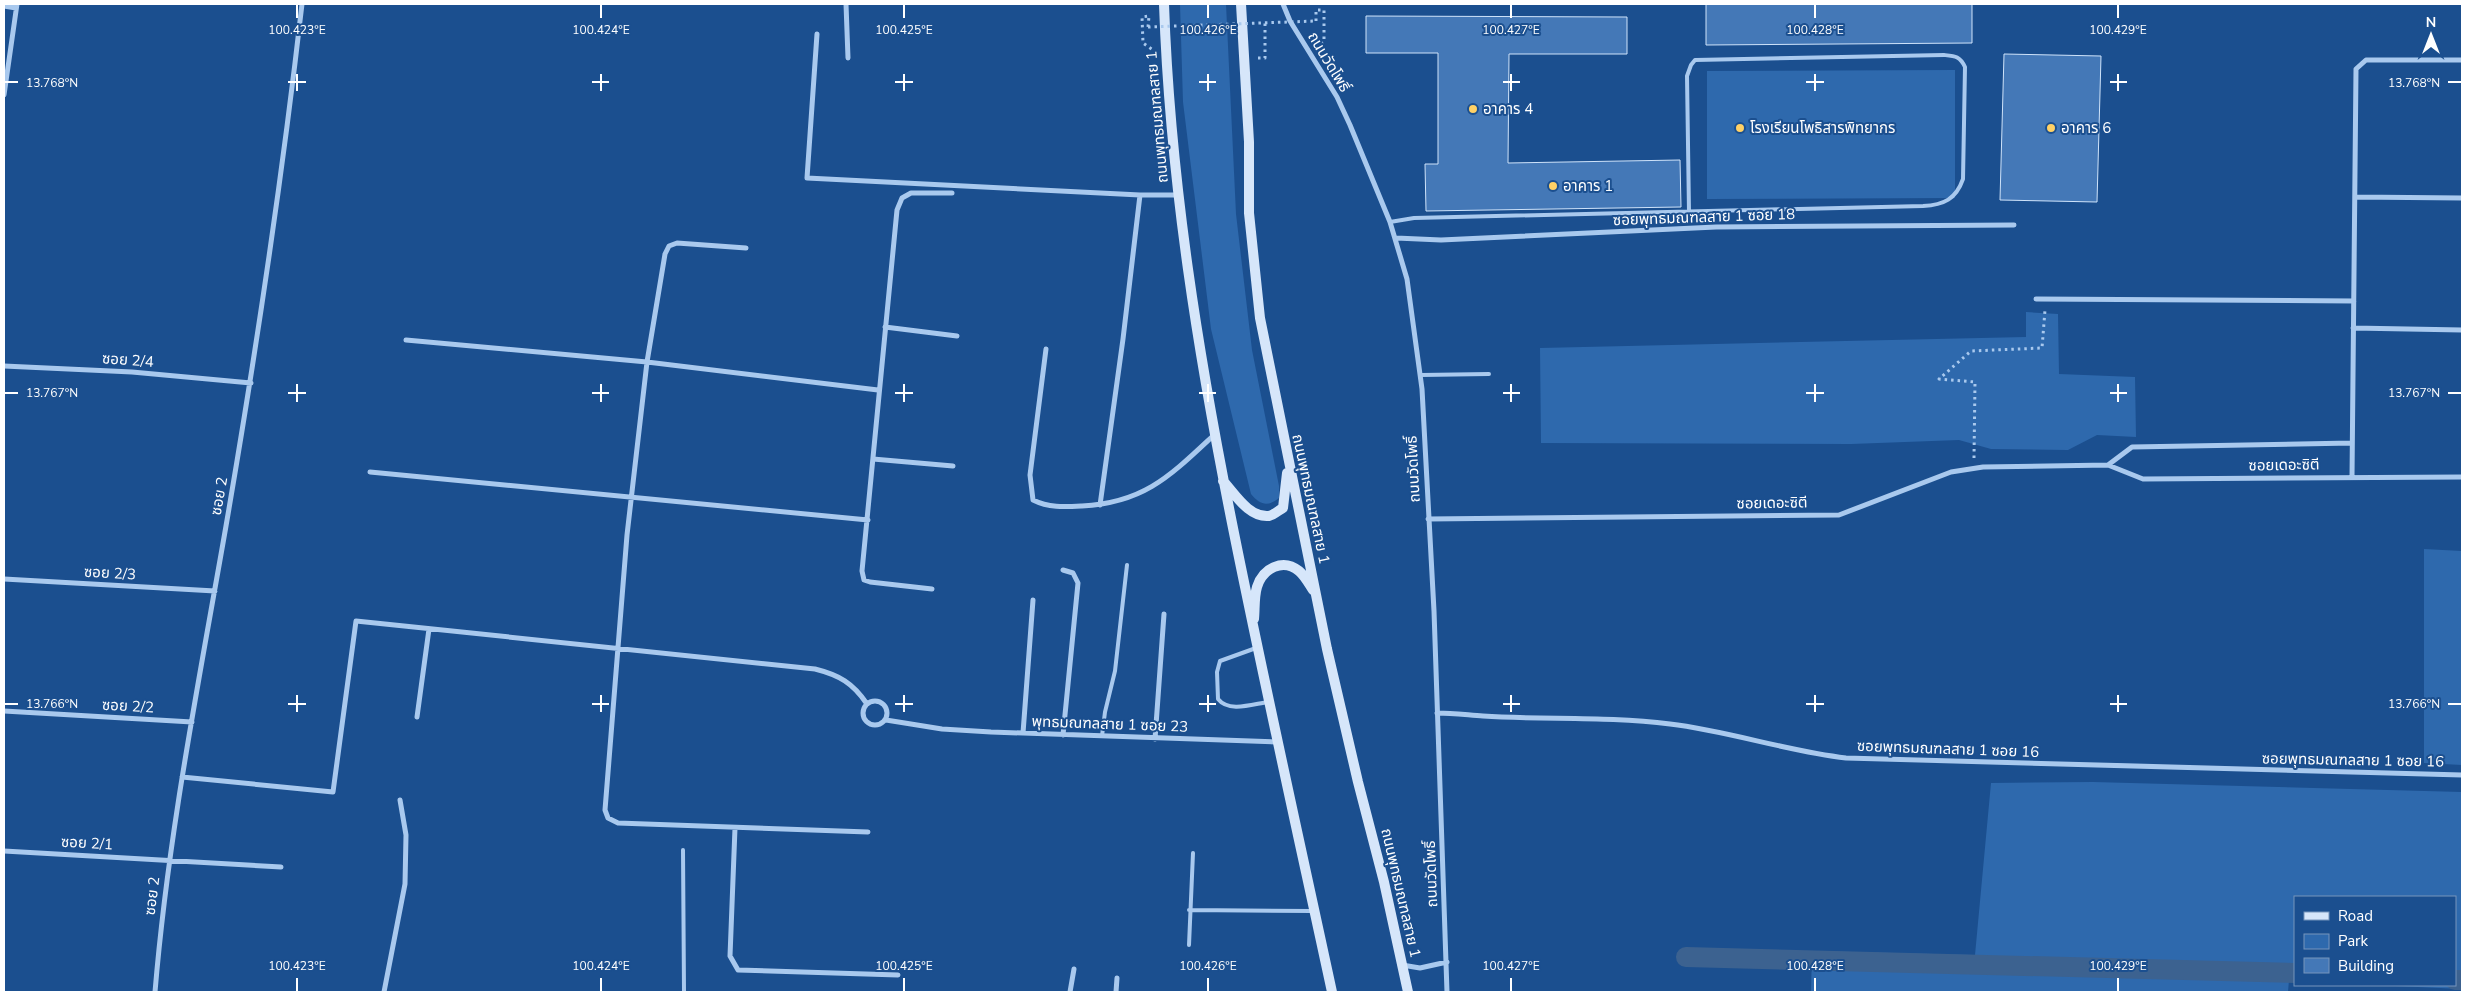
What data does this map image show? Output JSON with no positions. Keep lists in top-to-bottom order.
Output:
{
  "streets": {
    "main road": ["ถนนพุทธมณฑลสาย 1"],
    "street": [
      "ถนนวัดโพธิ์",
      "ซอยพุทธมณฑลสาย 1 ซอย 18",
      "ซอย 2/4",
      "ซอยเดอะซิตี",
      "ซอย 2",
      "ซอย 2/3",
      "ซอย 2/2",
      "พุทธมณฑลสาย 1 ซอย 23",
      "ซอยพุทธมณฑลสาย 1 ซอย 16",
      "ซอย 2/1"
    ]
  },
  "crossings": [
    ["ถนนวัดโพธิ์", "ซอยพุทธมณฑลสาย 1 ซอย 18"],
    ["ถนนวัดโพธิ์", "ซอยเดอะซิตี"],
    ["ถนนวัดโพธิ์", "ซอยพุทธมณฑลสาย 1 ซอย 16"],
    ["ถนนพุทธมณฑลสาย 1", "พุทธมณฑลสาย 1 ซอย 23"],
    ["ซอย 2/4", "ซอย 2"],
    ["ซอย 2", "ซอย 2/3"],
    ["ซอย 2", "ซอย 2/2"],
    ["ซอย 2", "ซอย 2/1"]
  ],
  "places": [
    "อาคาร 4",
    "โรงเรียนโพธิสารพิทยากร",
    "อาคาร 6",
    "อาคาร 1"
  ],
  "legend": ["Road", "Park", "Building"],
  "north": "top",
  "coordinates": [
    "100.423°E",
    "100.424°E",
    "100.425°E",
    "100.426°E",
    "100.427°E",
    "100.428°E",
    "100.429°E",
    "13.768°N",
    "13.767°N",
    "13.766°N"
  ]
}
